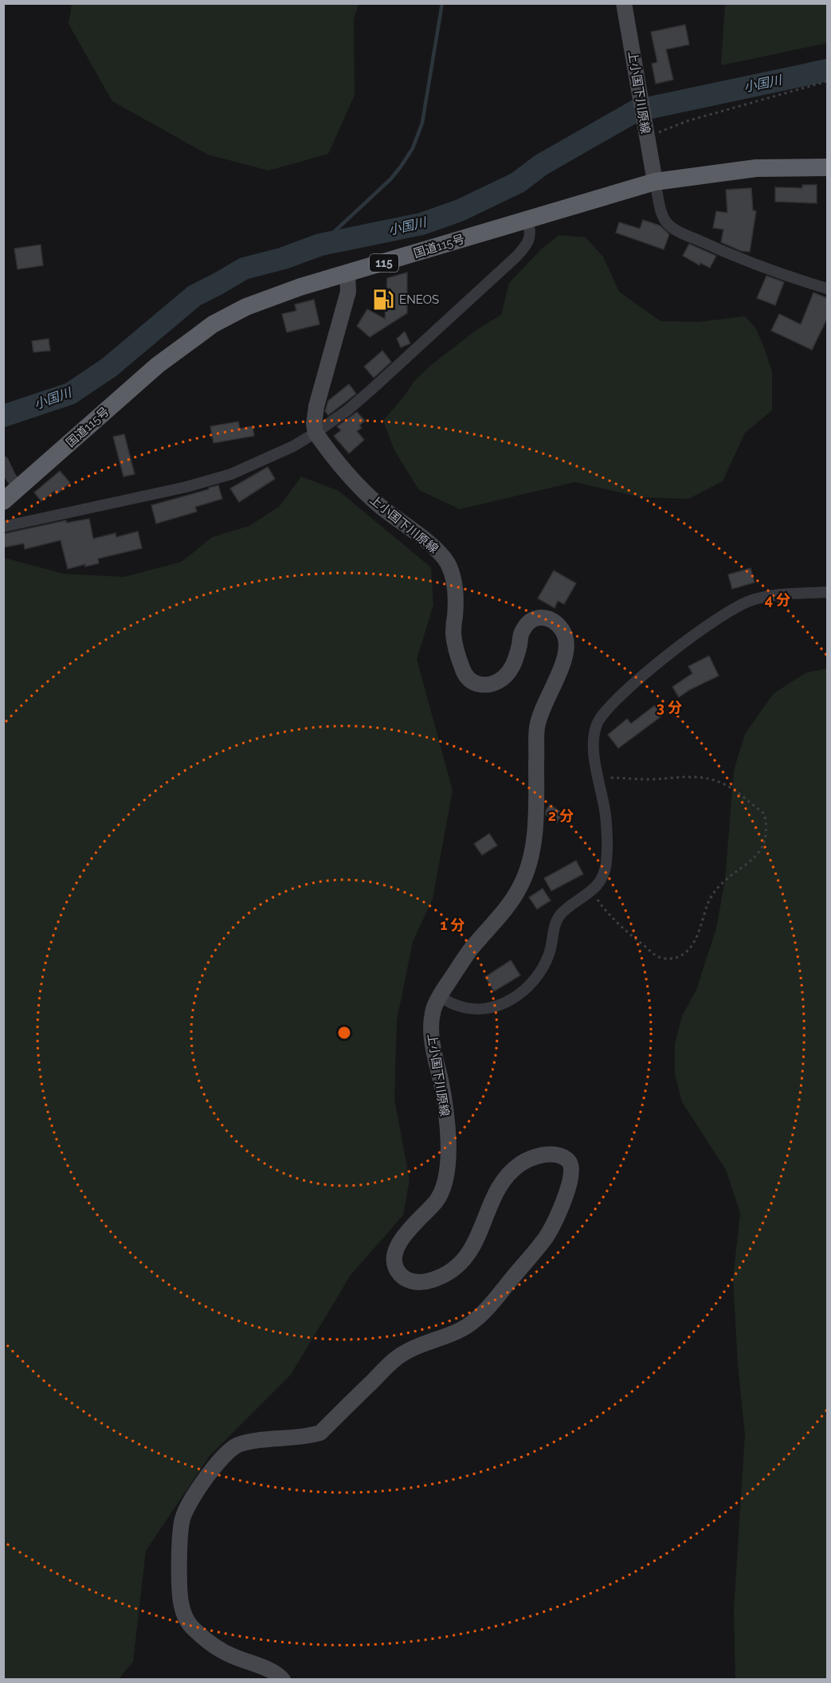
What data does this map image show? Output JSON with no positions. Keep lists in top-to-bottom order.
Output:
{
  "streets": {
    "highway": ["国道115号", "115"],
    "main road": ["上小国下川原線"]
  },
  "crossings": [
    ["上小国下川原線", "国道115号"]
  ],
  "water": ["小国川"],
  "places": {
    "fuel station": ["ENEOS"]
  },
  "rings": [
    "4 分",
    "3 分",
    "2 分",
    "1 分"
  ]
}
